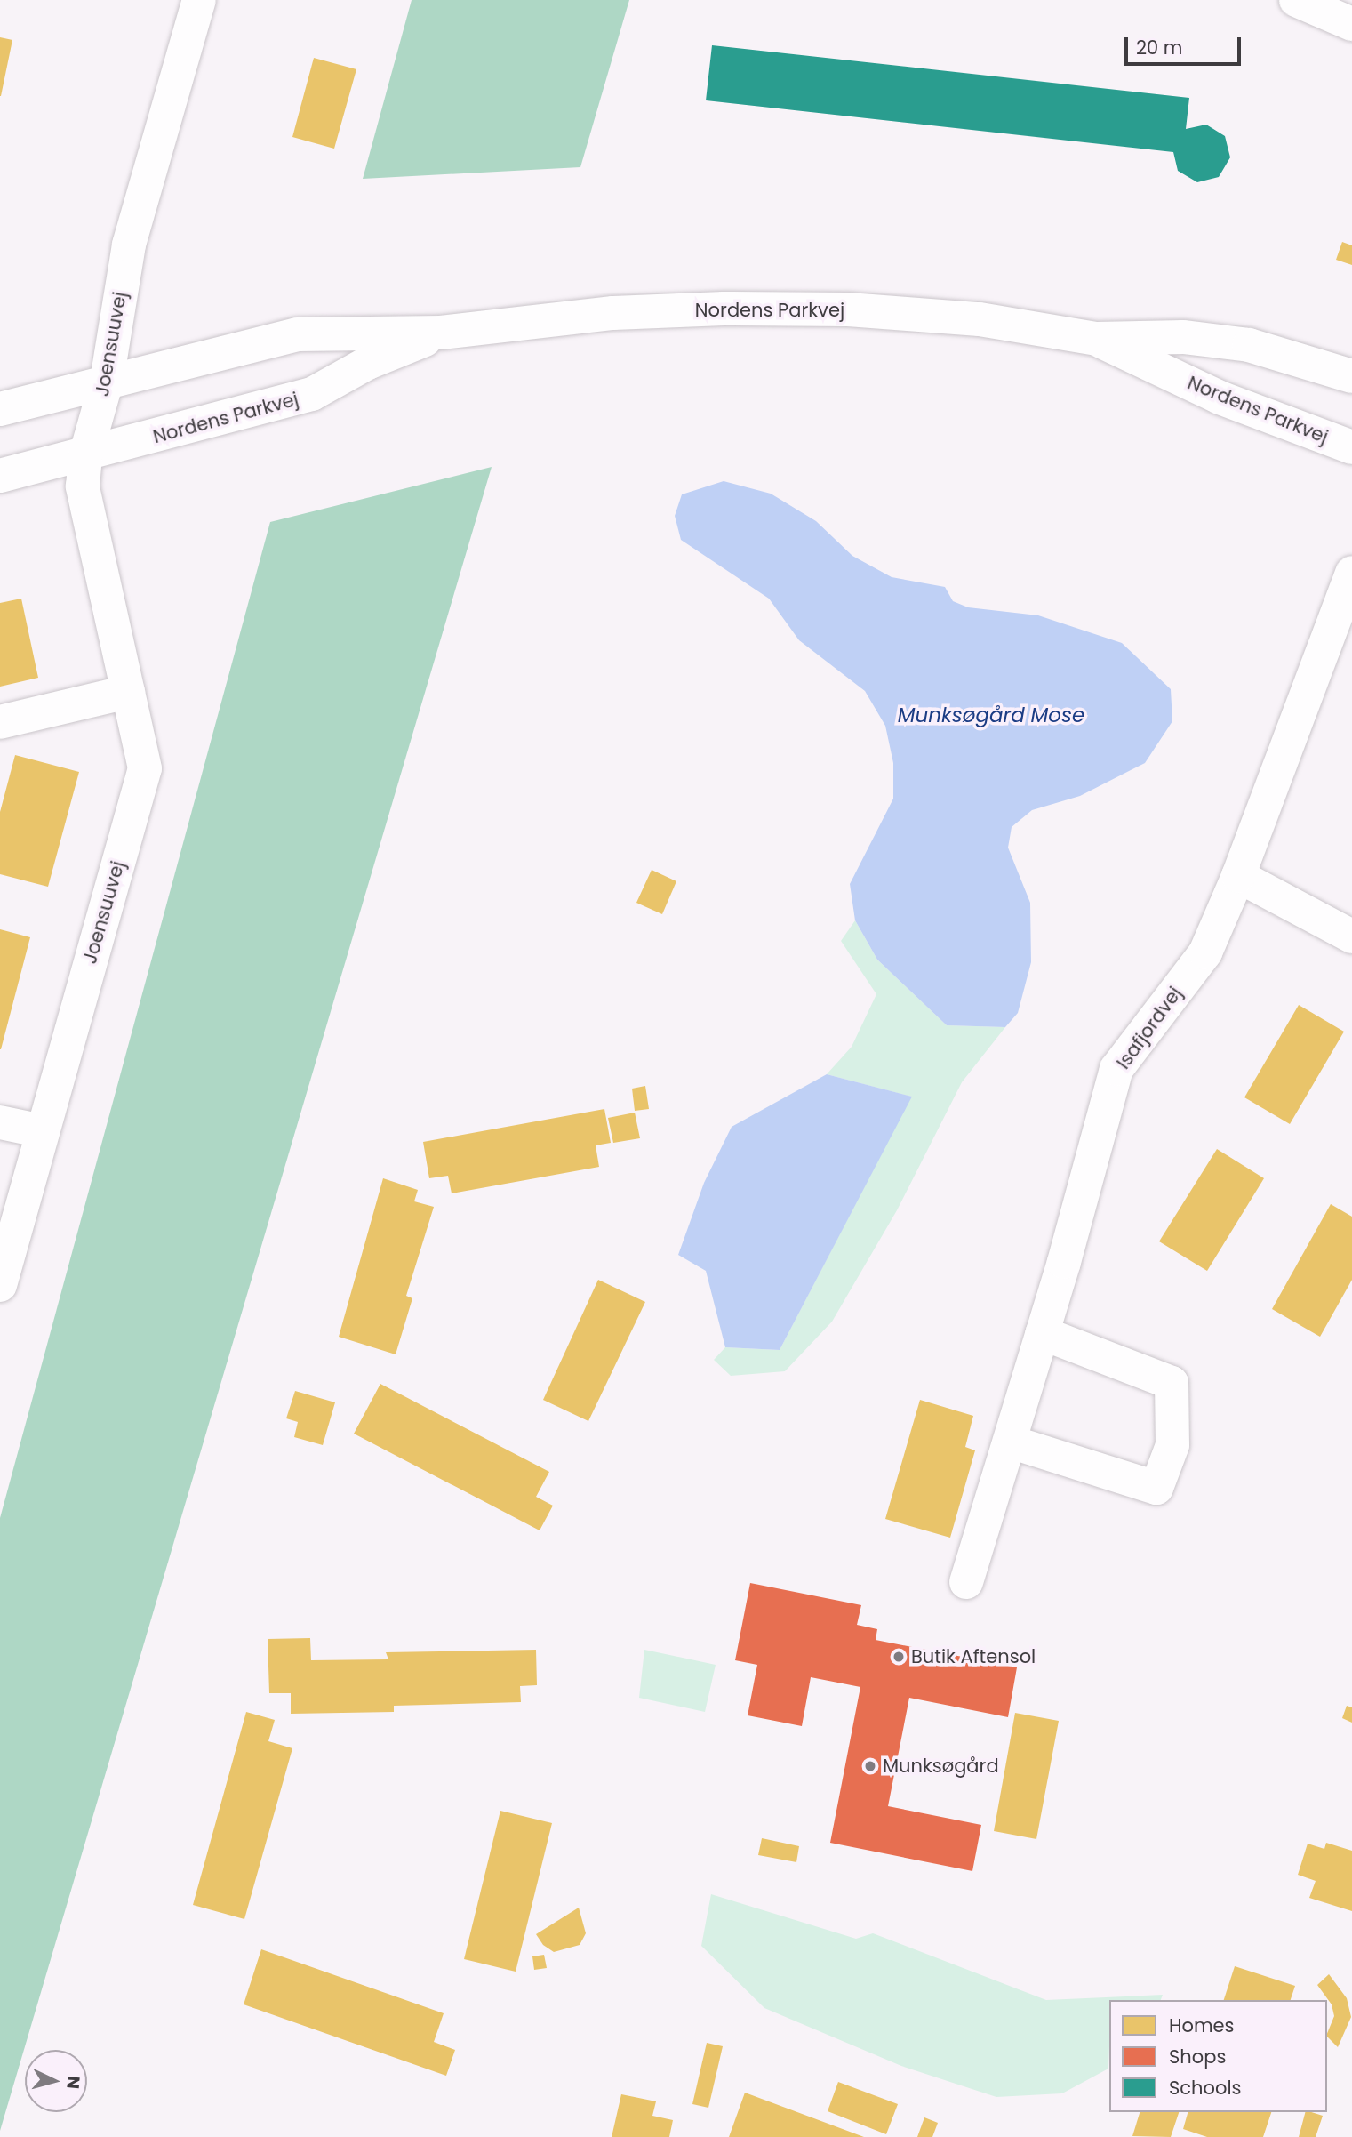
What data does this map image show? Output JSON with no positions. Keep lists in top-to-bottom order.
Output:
{
  "streets": {
    "street": ["Nordens Parkvej", "Joensuuvej", "Isafjordvej"]
  },
  "crossings": [
    ["Nordens Parkvej", "Joensuuvej"]
  ],
  "water": ["Munksøgård Mose"],
  "places": ["Butik Aftensol", "Munksøgård"],
  "legend": ["Homes", "Shops", "Schools"],
  "scale_bar": "20 m",
  "north": "right"
}
